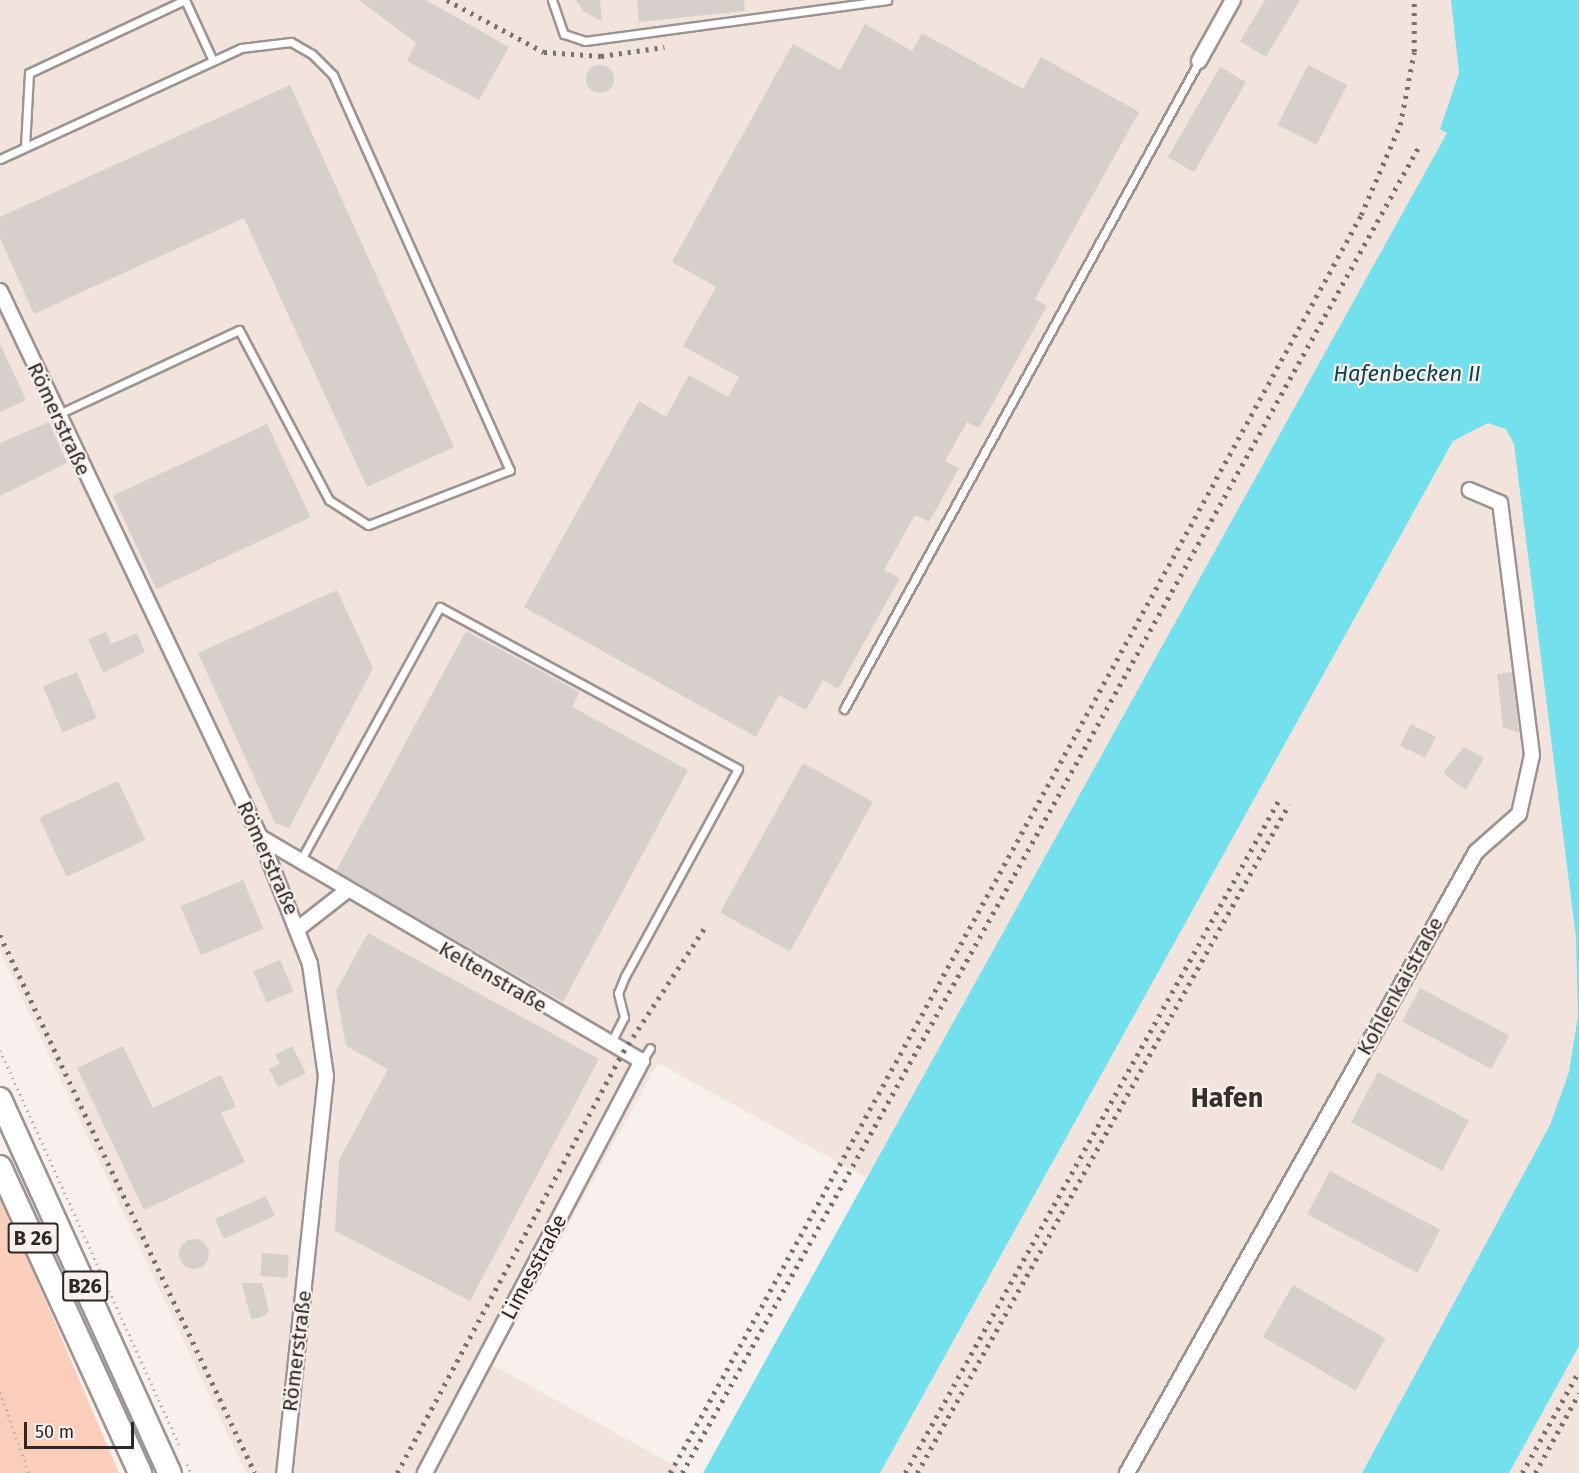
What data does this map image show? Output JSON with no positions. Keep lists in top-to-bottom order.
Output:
{
  "streets": {
    "main road": ["B 26", "B26"],
    "street": [
      "Römerstraße",
      "Keltenstraße",
      "Kohlenkaistraße",
      "Limesstraße"
    ]
  },
  "crossings": [
    ["Römerstraße", "Keltenstraße"],
    ["Keltenstraße", "Limesstraße"]
  ],
  "districts": ["Hafen"],
  "water": ["Hafenbecken II"],
  "scale_bar": "50 m"
}
